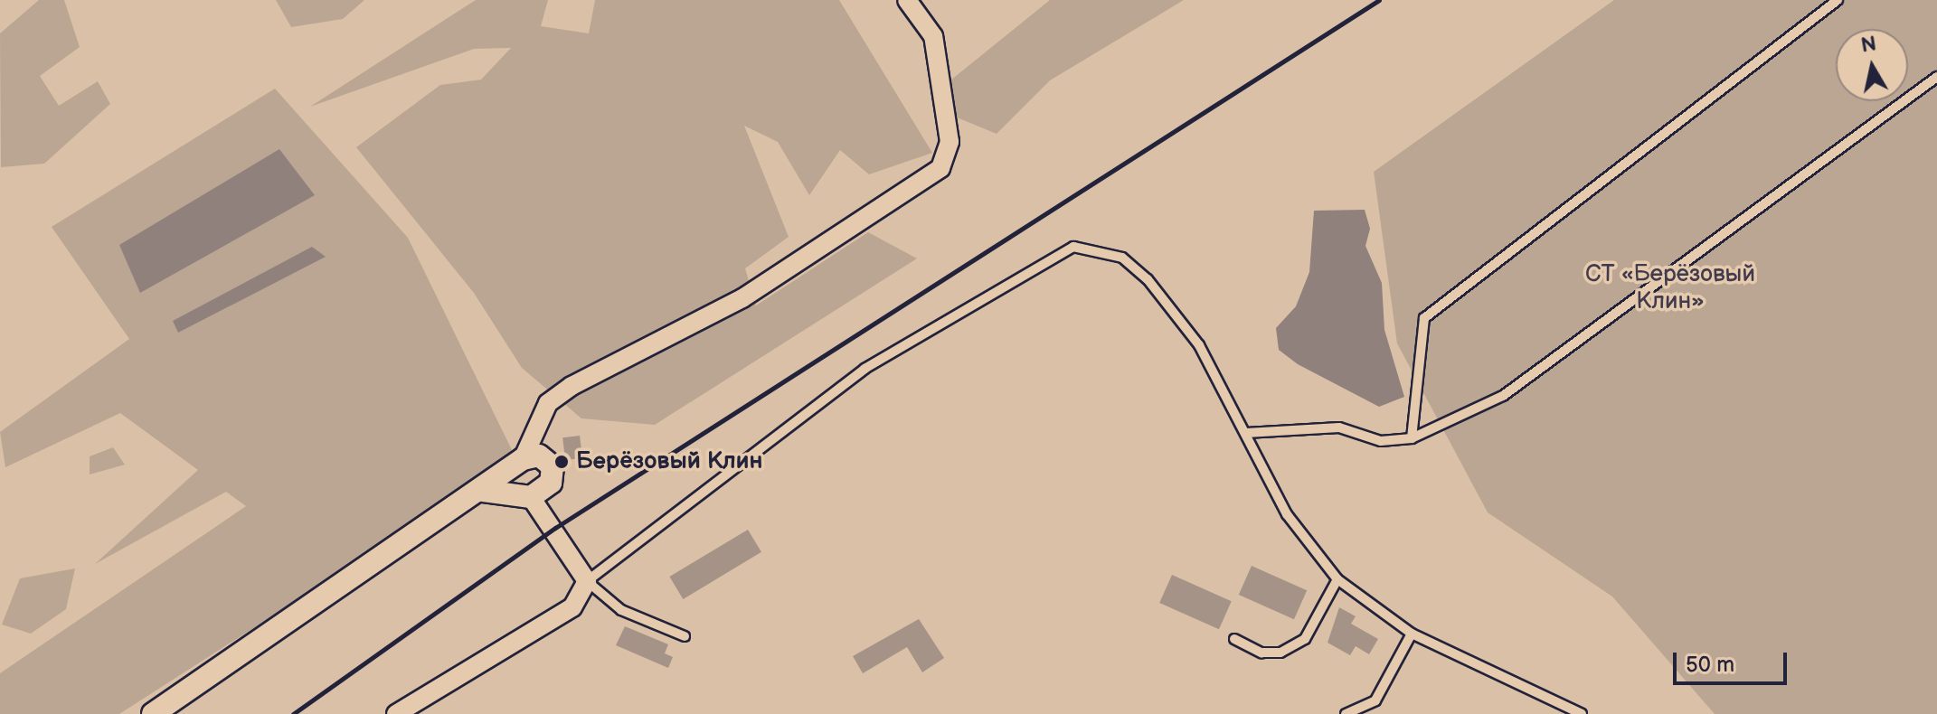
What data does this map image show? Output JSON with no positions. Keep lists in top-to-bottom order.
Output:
{
  "parks": ["СТ «Берёзовый Клин»"],
  "places": ["Берёзовый Клин"],
  "scale_bar": "50 m",
  "north": "top"
}
